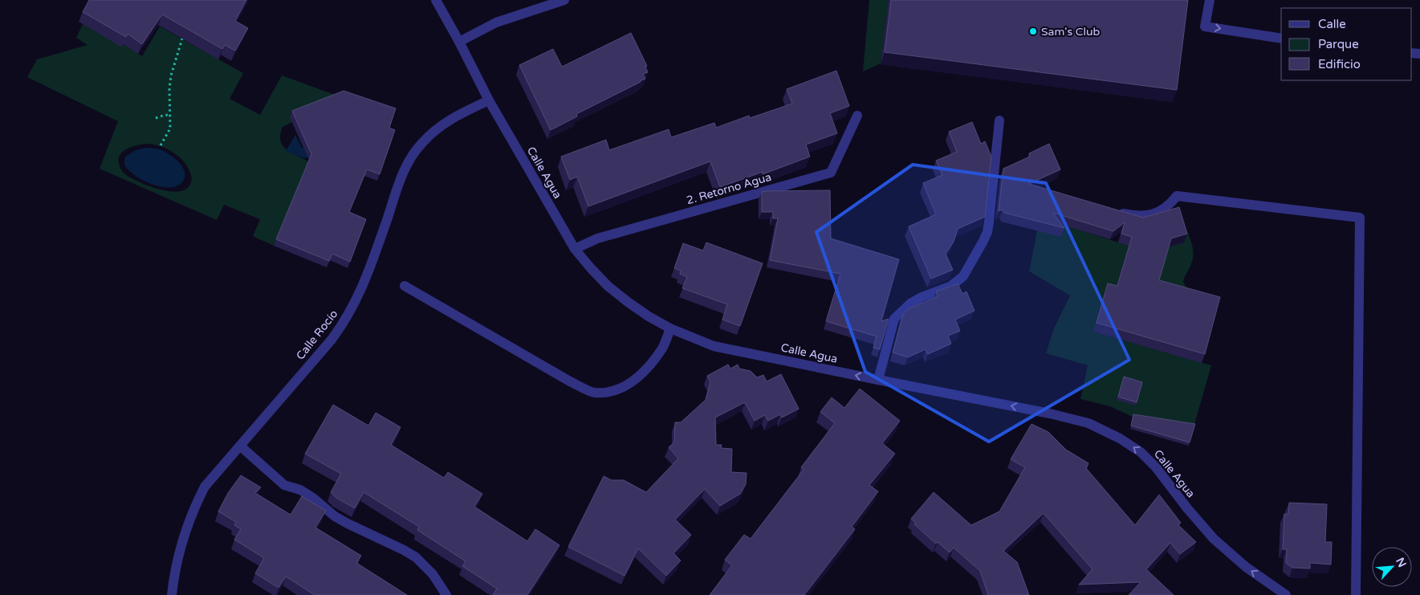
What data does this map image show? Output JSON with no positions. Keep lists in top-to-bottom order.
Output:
{
  "streets": {
    "street": ["Calle Agua", "2. Retorno Agua", "Calle Rocío"]
  },
  "crossings": [
    ["Calle Agua", "2. Retorno Agua"],
    ["Calle Agua", "Calle Rocío"]
  ],
  "one_way": ["Calle Agua"],
  "places": ["Sam's Club"],
  "legend": ["Calle", "Parque", "Edificio"],
  "north": "top right"
}
